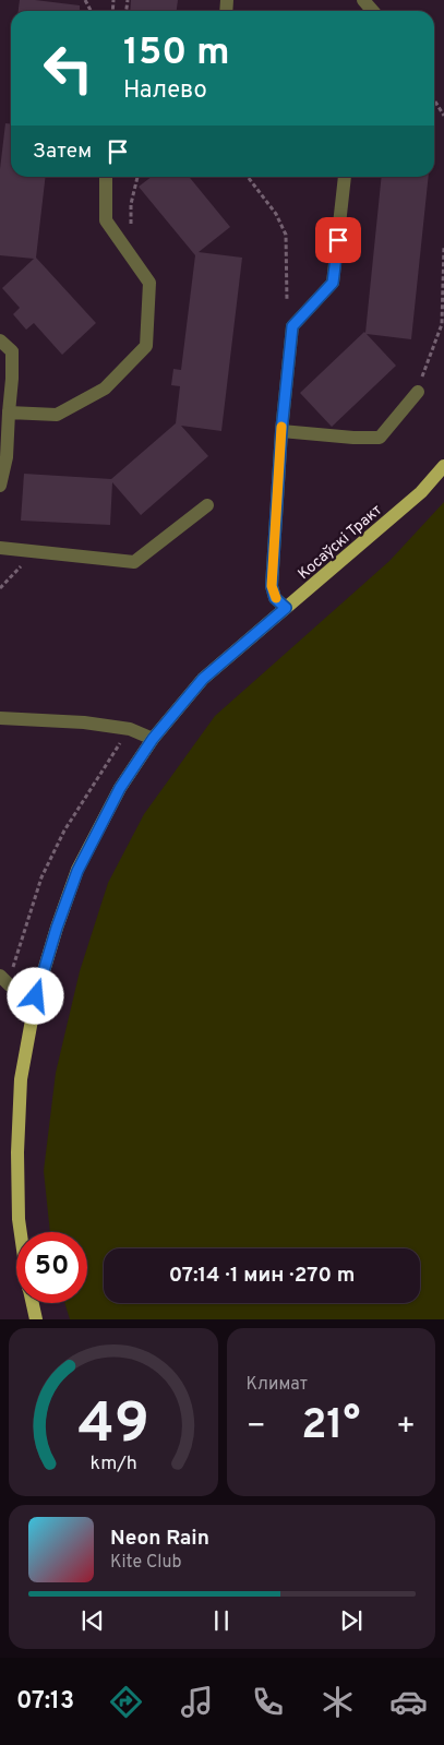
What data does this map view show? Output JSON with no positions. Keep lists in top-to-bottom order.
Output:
{
  "streets": {
    "main road": ["Косаўскі Тракт"]
  },
  "page": {
    "turn": ["150 m", "Налево"],
    "then": "Затем",
    "limit": "50",
    "trip": "07:14 · 1 мин · 270 m",
    "tile": "Климат",
    "heat": ["−", "21°", "+"],
    "song": ["Neon Rain", "Kite Club"],
    "tabs": "07:13",
    "gauge": ["49", "km/h"]
  }
}
